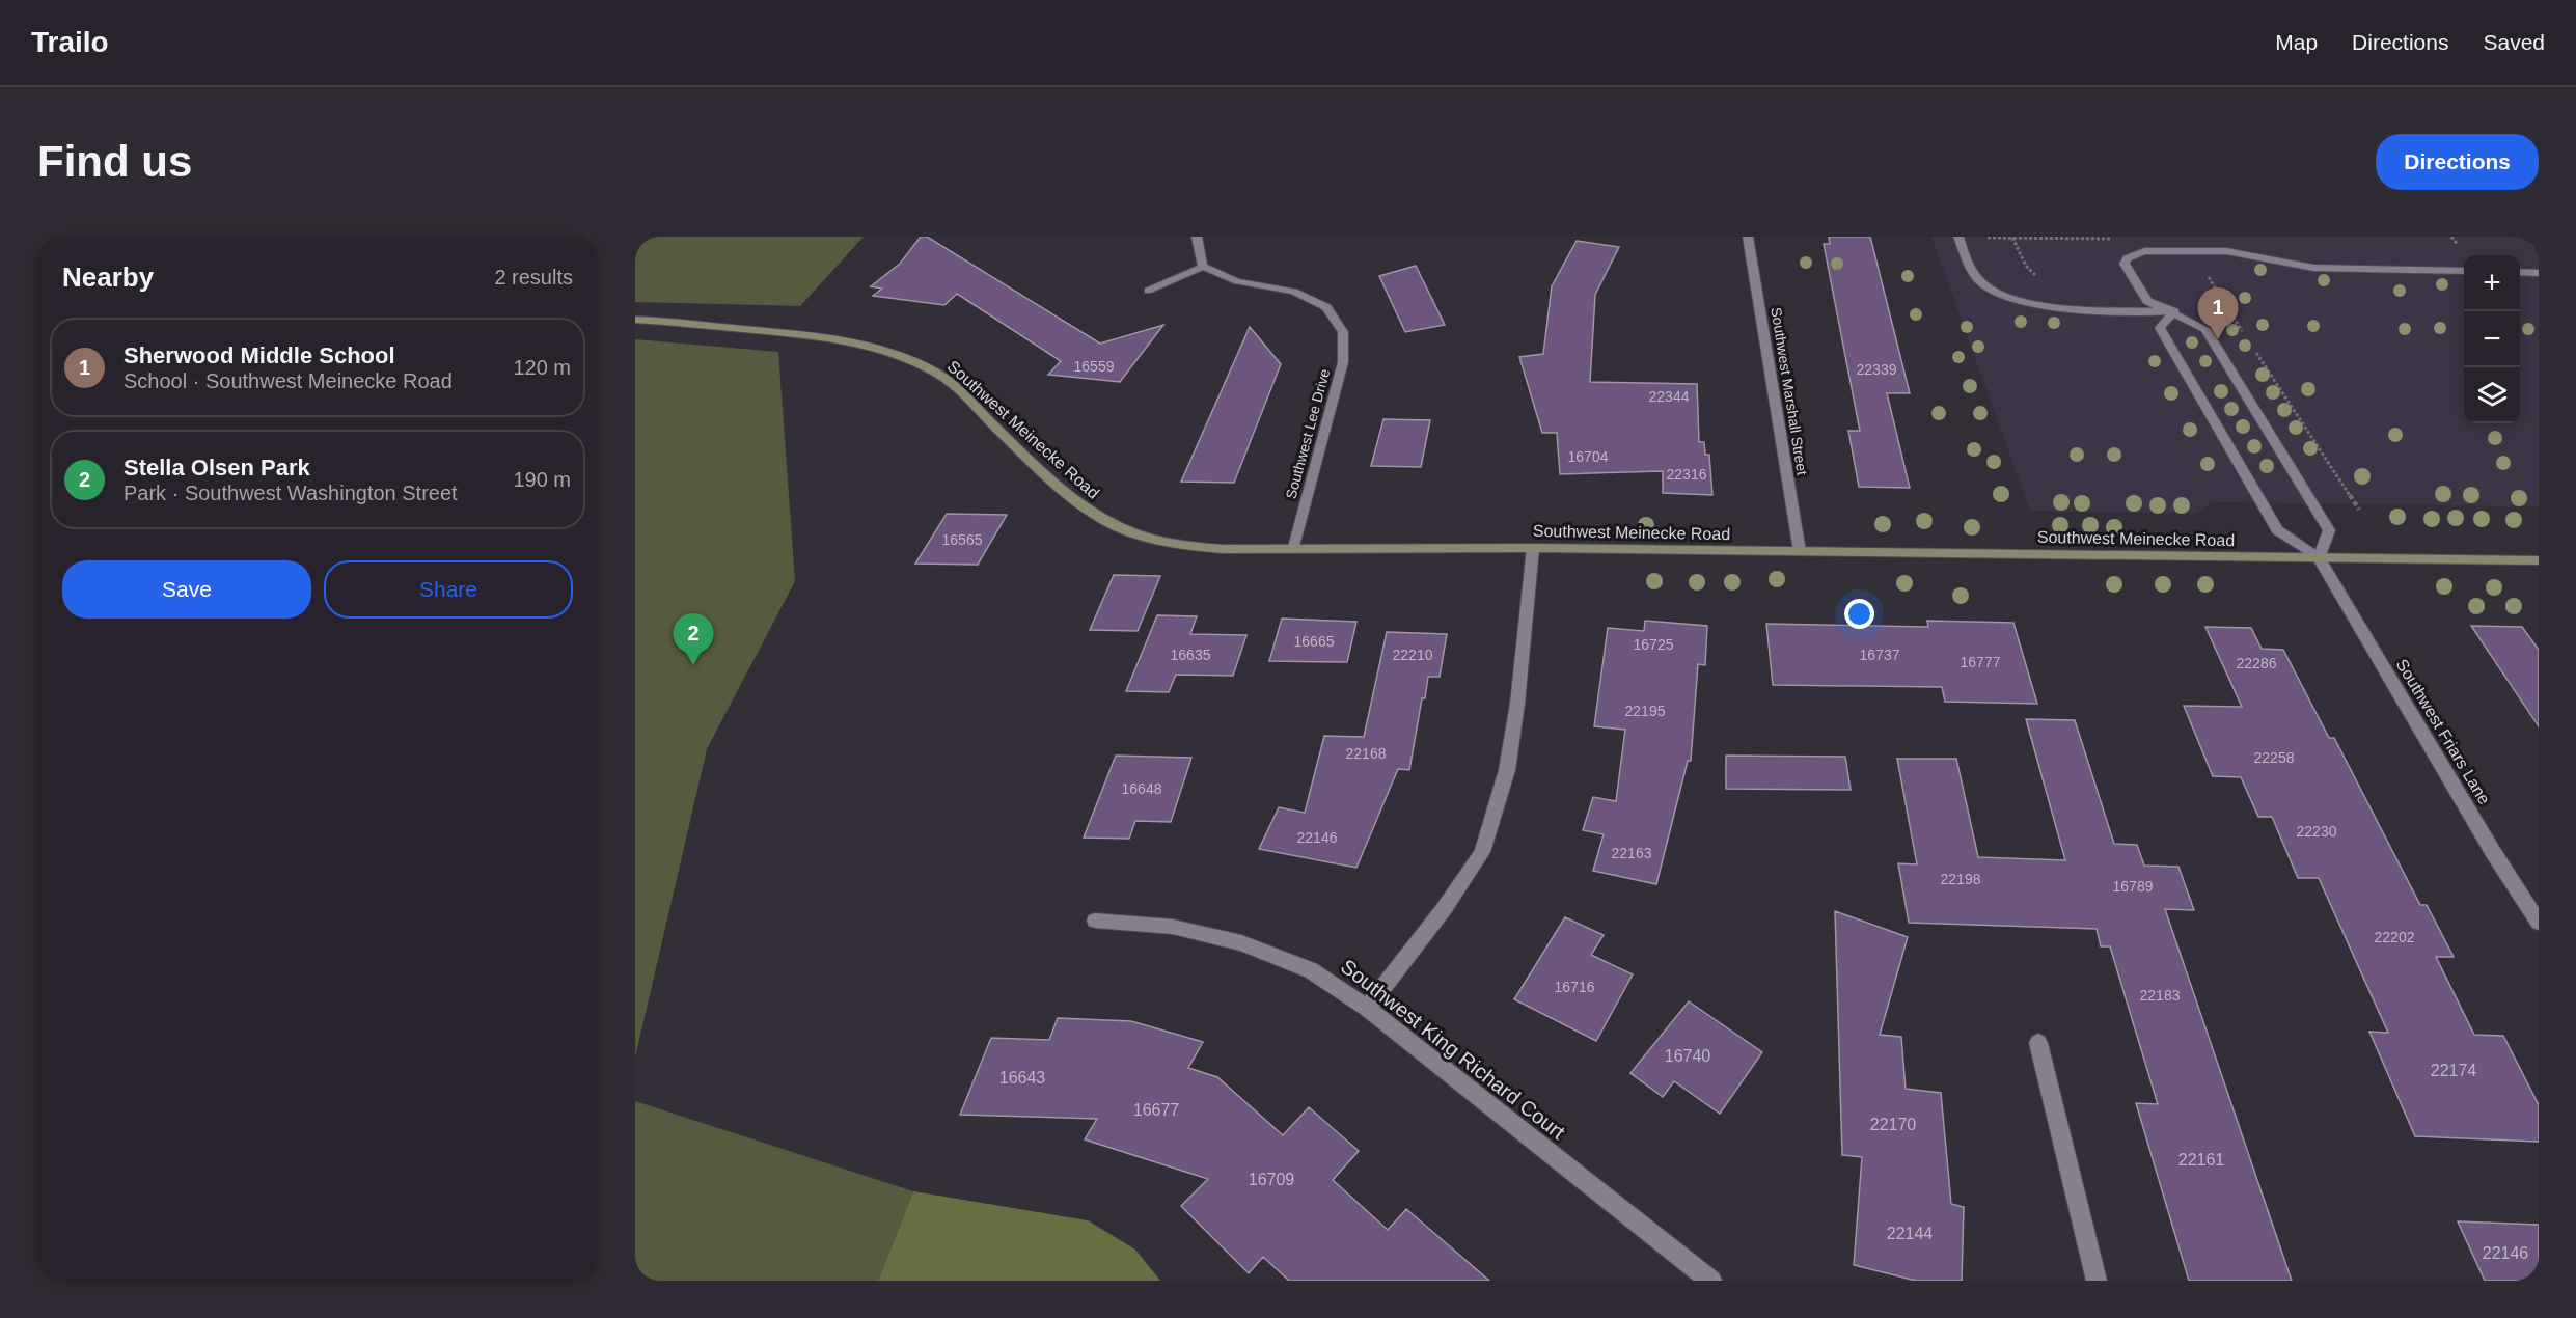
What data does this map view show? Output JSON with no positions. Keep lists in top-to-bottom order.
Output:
{
  "streets": {
    "main road": ["Southwest Meinecke Road"],
    "street": [
      "Southwest Marshall Street",
      "Southwest Lee Drive",
      "Southwest Friars Lane",
      "Southwest King Richard Court"
    ]
  },
  "crossings": [
    ["Southwest Marshall Street", "Southwest Meinecke Road"],
    ["Southwest Meinecke Road", "Southwest Lee Drive"],
    ["Southwest Meinecke Road", "Southwest Friars Lane"]
  ],
  "house_numbers": [
    "16559",
    "22339",
    "22344",
    "16704",
    "22316",
    "16565",
    "16665",
    "16725",
    "16635",
    "22210",
    "16737",
    "16777",
    "22286",
    "22195",
    "22168",
    "22258",
    "16648",
    "22230",
    "22146",
    "22163",
    "22198",
    "16789",
    "22202",
    "16716",
    "22183",
    "16740",
    "22174",
    "16643",
    "16677",
    "22170",
    "22161",
    "16709",
    "22144",
    "22146"
  ],
  "page": {
    "header": "Trailo",
    "nav": ["Map", "Directions", "Saved"],
    "buttons": [
      "Directions",
      ["Save", "Share"]
    ],
    "title": "Find us",
    "heading": ["Nearby", "2 results"],
    "map_buttons": ["+", "−"],
    "pins": ["1", "2"],
    "list": [
      {
        "mark": "1",
        "name": "Sherwood Middle School",
        "note": "School · Southwest Meinecke Road",
        "value": "120 m"
      },
      {
        "mark": "2",
        "name": "Stella Olsen Park",
        "note": "Park · Southwest Washington Street",
        "value": "190 m"
      }
    ]
  }
}
